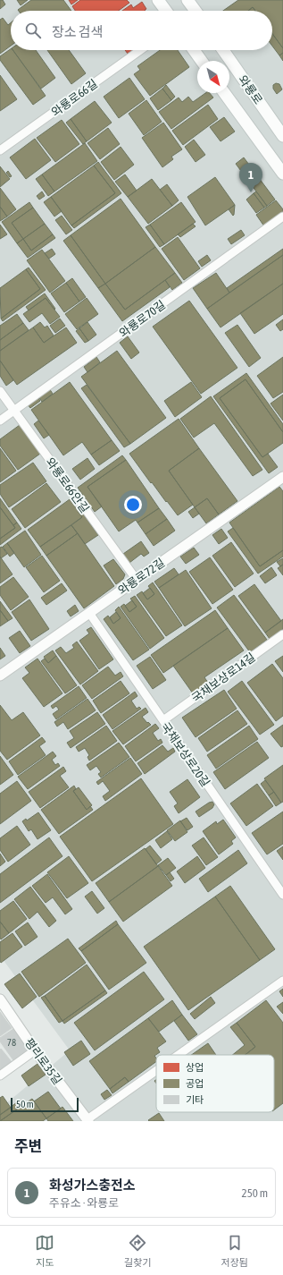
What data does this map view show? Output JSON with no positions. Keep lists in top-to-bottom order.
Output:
{
  "streets": {
    "main road": ["와룡로"],
    "street": [
      "와룡로66길",
      "와룡로70길",
      "와룡로66안길",
      "와룡로72길",
      "국채보상로14길",
      "국채보상로20길",
      "평리로35길"
    ]
  },
  "crossings": [
    ["와룡로70길", "와룡로66안길"],
    ["와룡로66안길", "와룡로72길"],
    ["와룡로72길", "국채보상로20길"],
    ["국채보상로14길", "국채보상로20길"]
  ],
  "house_numbers": ["78"],
  "legend": ["상업", "공업", "기타"],
  "scale_bar": "50 m",
  "north": "bottom right",
  "page": {
    "search": "장소 검색",
    "pins": "1",
    "scale": "50 m",
    "heading": "주변",
    "list": [
      {
        "mark": "1",
        "name": "화성가스충전소",
        "note": "주유소 · 와룡로",
        "value": "250 m"
      }
    ],
    "nav": ["지도", "길찾기", "저장됨"]
  }
}
